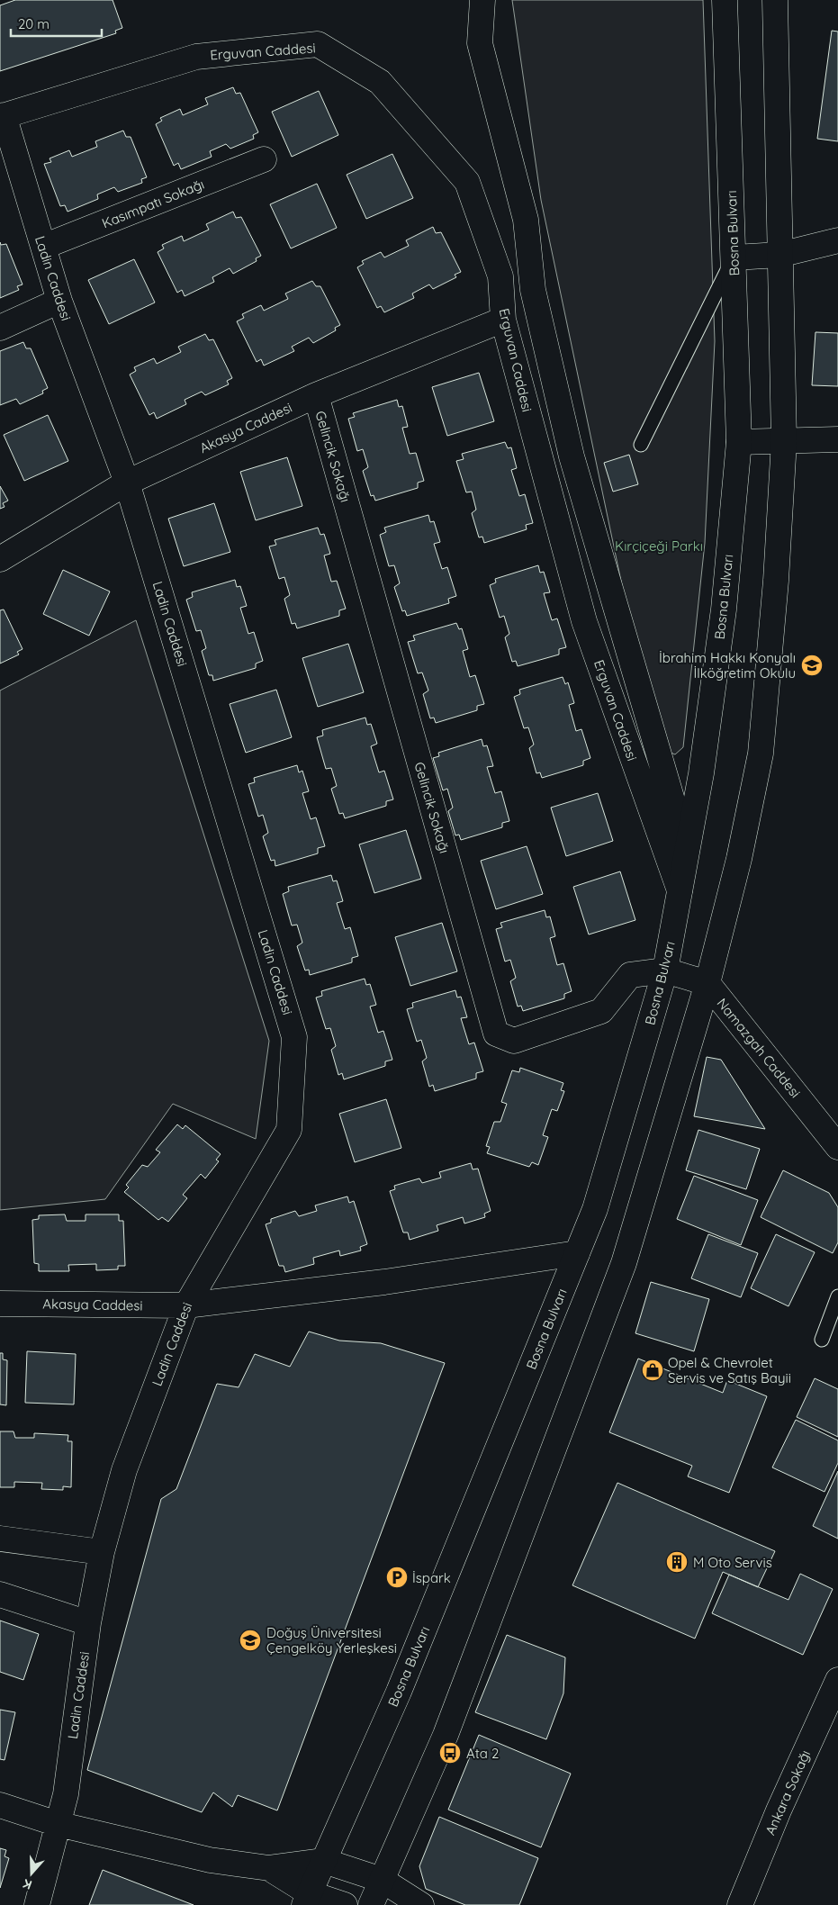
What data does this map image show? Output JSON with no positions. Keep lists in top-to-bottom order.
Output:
{
  "streets": {
    "street": [
      "Erguvan Caddesi",
      "Kasımpatı Sokağı",
      "Bosna Bulvarı",
      "Ladin Caddesi",
      "Akasya Caddesi",
      "Gelincik Sokağı",
      "Namazgah Caddesi",
      "Ankara Sokağı"
    ]
  },
  "crossings": [
    ["Erguvan Caddesi", "Bosna Bulvarı"],
    ["Erguvan Caddesi", "Ladin Caddesi"],
    ["Erguvan Caddesi", "Akasya Caddesi"],
    ["Kasımpatı Sokağı", "Ladin Caddesi"],
    ["Bosna Bulvarı", "Akasya Caddesi"],
    ["Bosna Bulvarı", "Gelincik Sokağı"],
    ["Ladin Caddesi", "Akasya Caddesi"],
    ["Akasya Caddesi", "Gelincik Sokağı"]
  ],
  "parks": ["Kırçiçeği Parkı"],
  "places": {
    "school or university": ["İbrahim Hakkı Konyalı İlköğretim Okulu", "Doğuş Üniversitesi Çengelköy Yerleşkesi"],
    "shop": ["Opel & Chevrolet Servis ve Satış Bayii"],
    "building": ["M Oto Servis"],
    "parking": ["İspark"],
    "bus stop": ["Ata 2"]
  },
  "scale_bar": "20 m",
  "north": "bottom"
}
